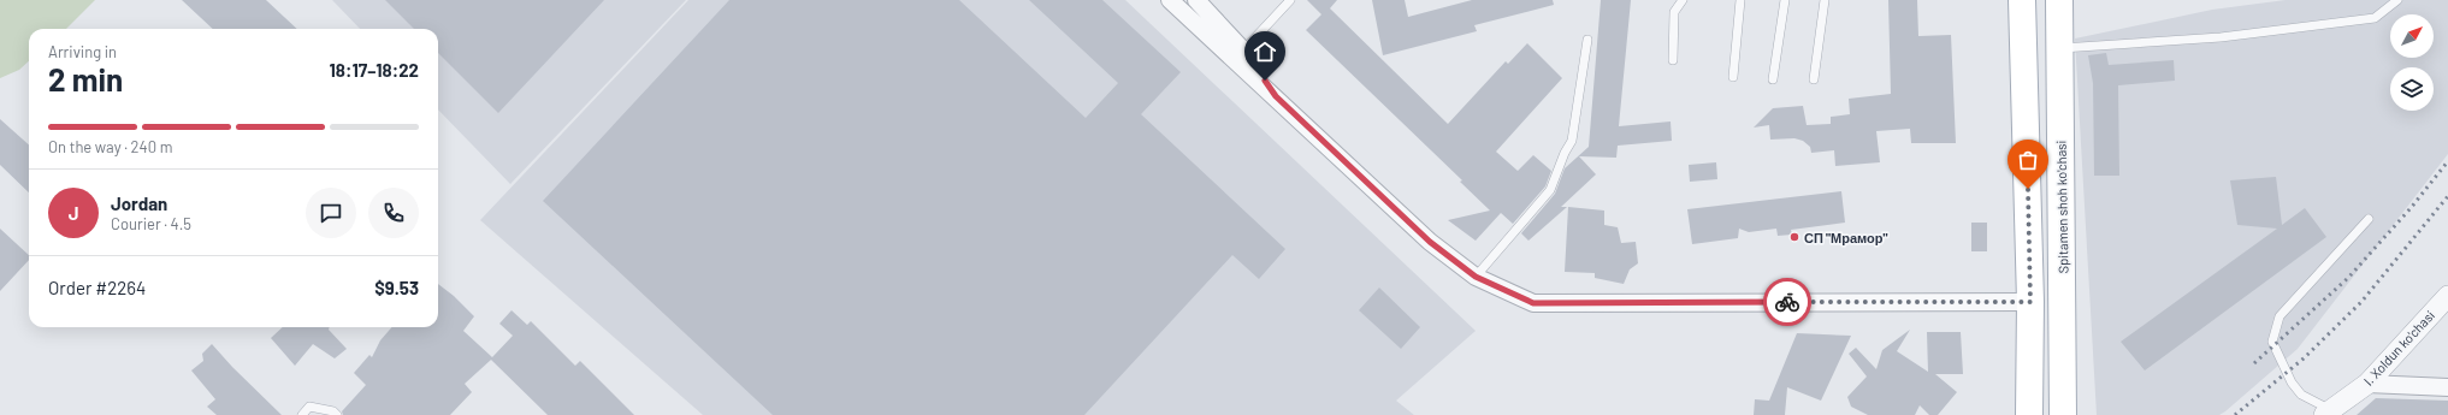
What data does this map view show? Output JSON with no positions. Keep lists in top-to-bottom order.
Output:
{
  "streets": {
    "main road": ["Spitamen shoh ko'chasi"],
    "street": ["I. Xoldun ko'chasi"]
  },
  "places": ["СП \"Мрамор\""],
  "north": "top right",
  "page": {
    "heading": ["2 min", "Arriving in", "18:17–18:22"],
    "panel": [
      "Jordan",
      "Courier · 4.5",
      "Order #2264",
      "$9.53"
    ],
    "bar": "On the way · 240 m",
    "round": "J"
  }
}
